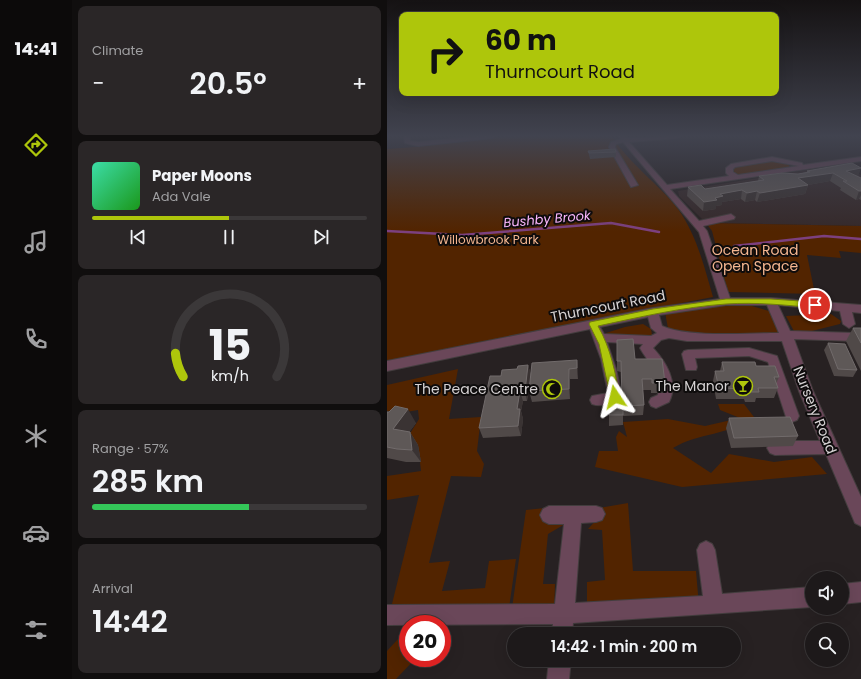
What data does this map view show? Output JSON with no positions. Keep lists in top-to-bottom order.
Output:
{
  "streets": {
    "street": ["Thurncourt Road", "Nursery Road"]
  },
  "crossings": [
    ["Thurncourt Road", "Nursery Road"]
  ],
  "water": ["Bushby Brook"],
  "parks": ["Willowbrook Park", "Ocean Road Open Space"],
  "places": {
    "bar": ["The Manor"],
    "mosque": ["The Peace Centre"]
  },
  "page": {
    "tabs": "14:41",
    "tile": [
      "Climate",
      ["Range · 57%", "285 km"],
      ["Arrival", "14:42"]
    ],
    "turn": ["60 m", "Thurncourt Road"],
    "heat": ["−", "20.5°", "+"],
    "song": ["Paper Moons", "Ada Vale"],
    "limit": "20",
    "trip": "14:42 · 1 min · 200 m",
    "gauge": ["15", "km/h"]
  }
}
